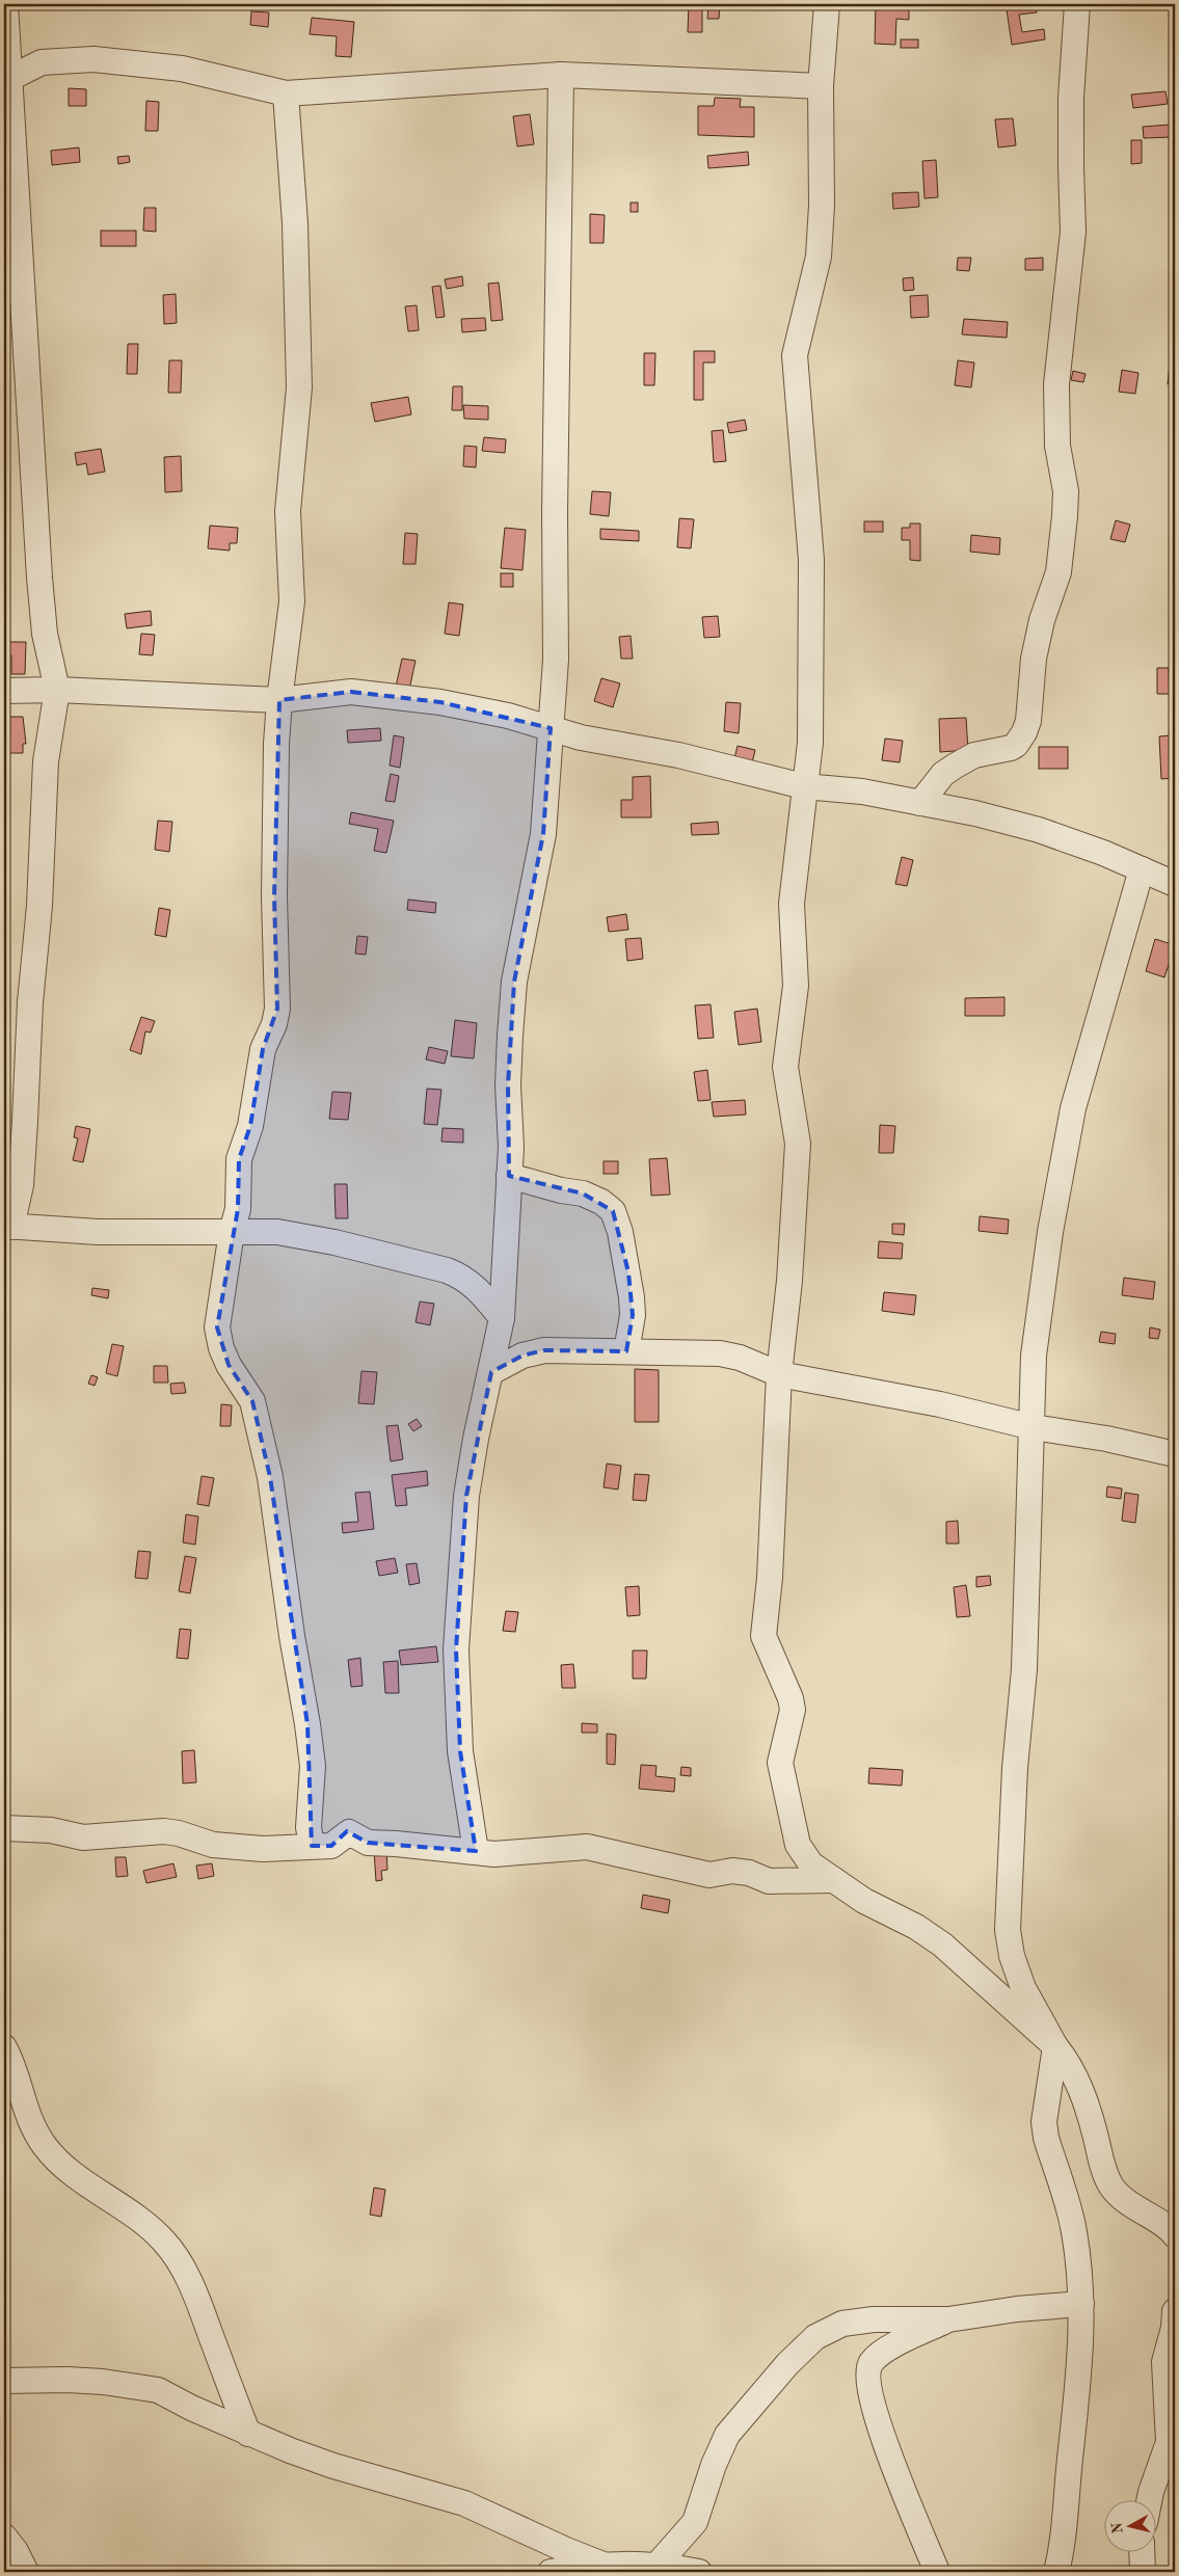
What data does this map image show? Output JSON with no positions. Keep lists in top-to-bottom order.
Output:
{
  "north": "left"
}
